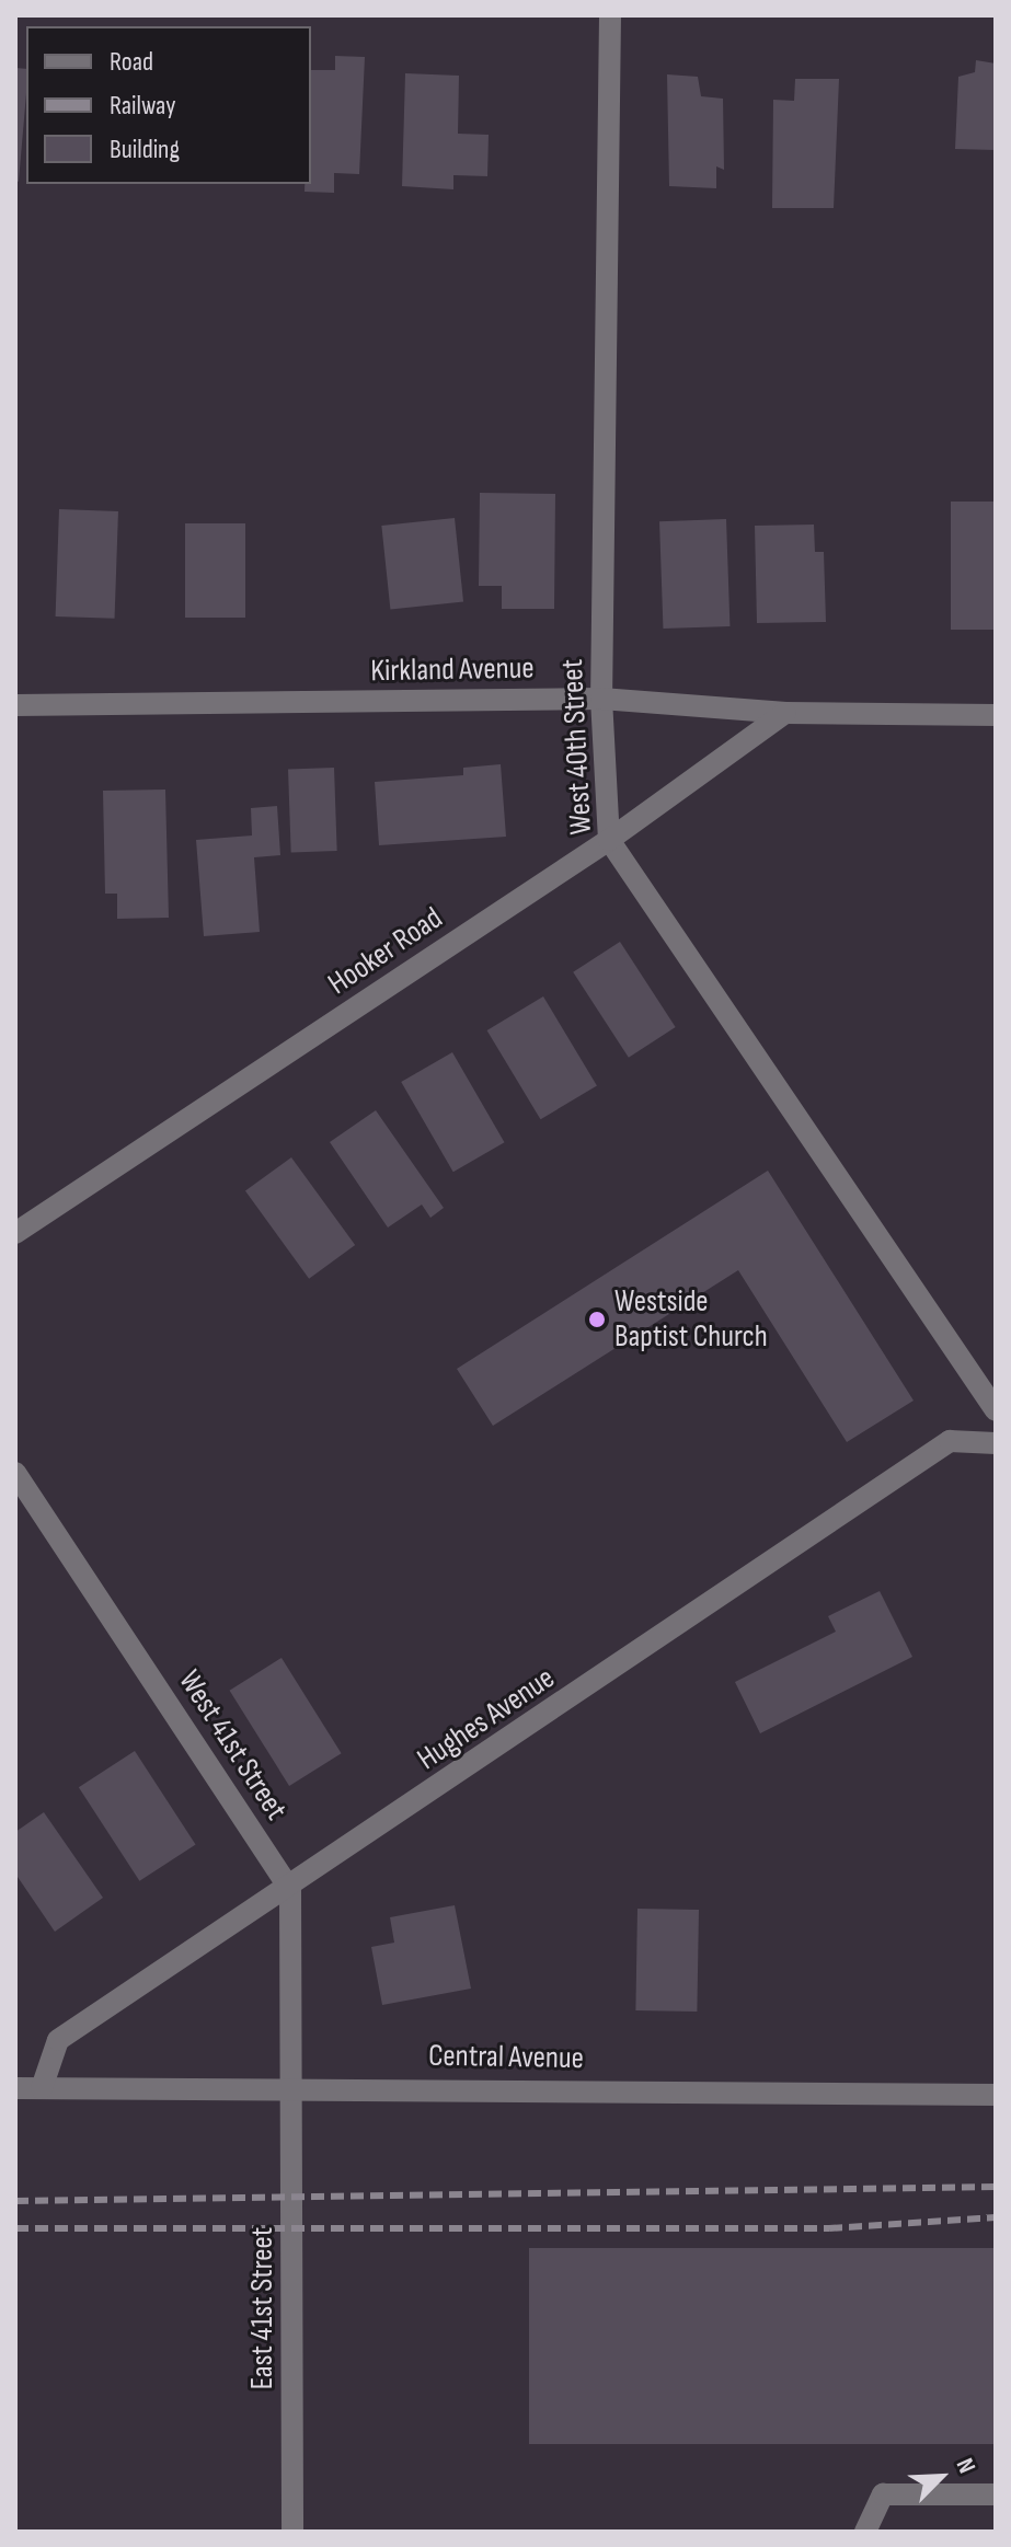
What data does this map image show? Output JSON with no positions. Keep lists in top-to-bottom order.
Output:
{
  "streets": {
    "street": [
      "Kirkland Avenue",
      "West 40th Street",
      "Hooker Road",
      "Hughes Avenue",
      "West 41st Street",
      "Central Avenue",
      "East 41st Street"
    ]
  },
  "crossings": [
    ["Kirkland Avenue", "West 40th Street"],
    ["Kirkland Avenue", "Hooker Road"],
    ["West 40th Street", "Hooker Road"],
    ["Hughes Avenue", "West 41st Street"],
    ["Hughes Avenue", "Central Avenue"],
    ["Central Avenue", "East 41st Street"]
  ],
  "places": ["Westside Baptist Church"],
  "legend": ["Road", "Railway", "Building"],
  "north": "top right"
}
